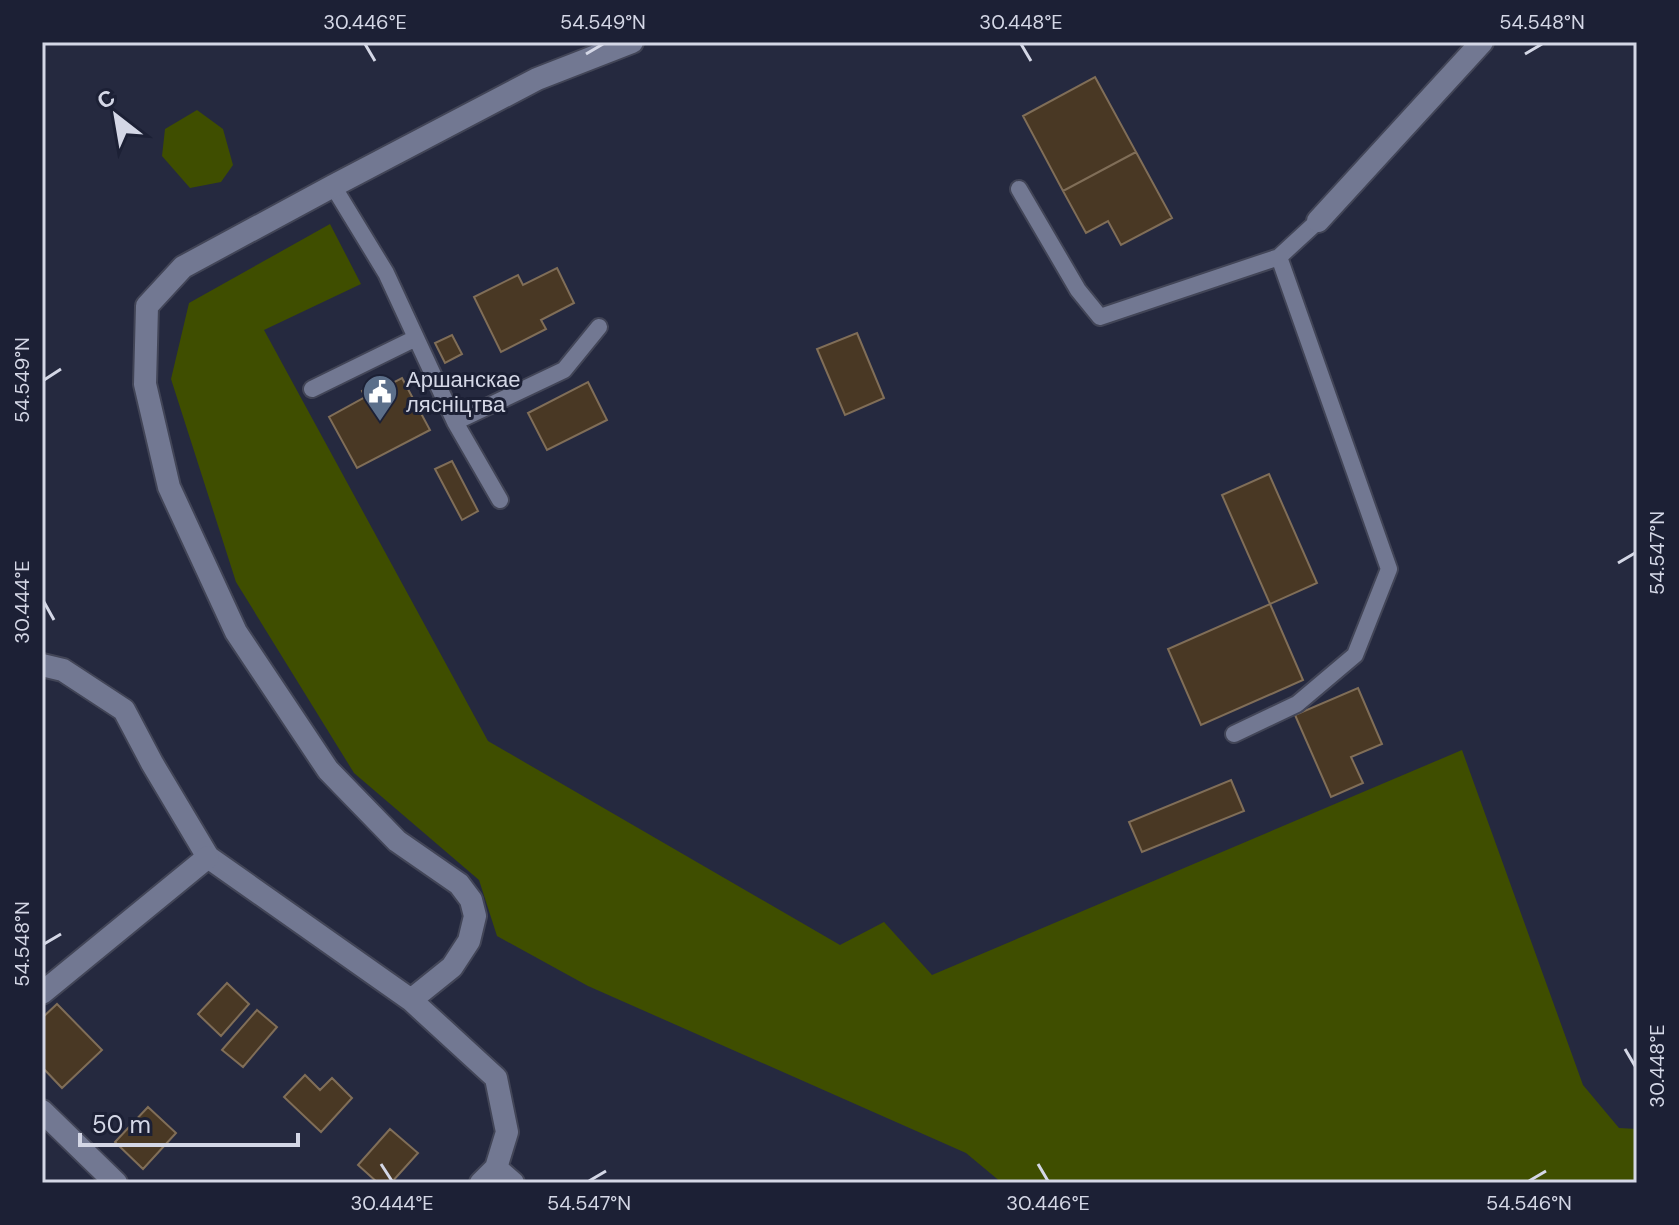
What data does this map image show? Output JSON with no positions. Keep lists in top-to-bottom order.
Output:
{
  "places": {
    "public building": ["Аршанскае лясніцтва"]
  },
  "scale_bar": "50 m",
  "north": "top left",
  "coordinates": [
    "30.446°E",
    "54.549°N",
    "30.448°E",
    "54.548°N",
    "54.547°N",
    "30.444°E",
    "54.546°N"
  ]
}
